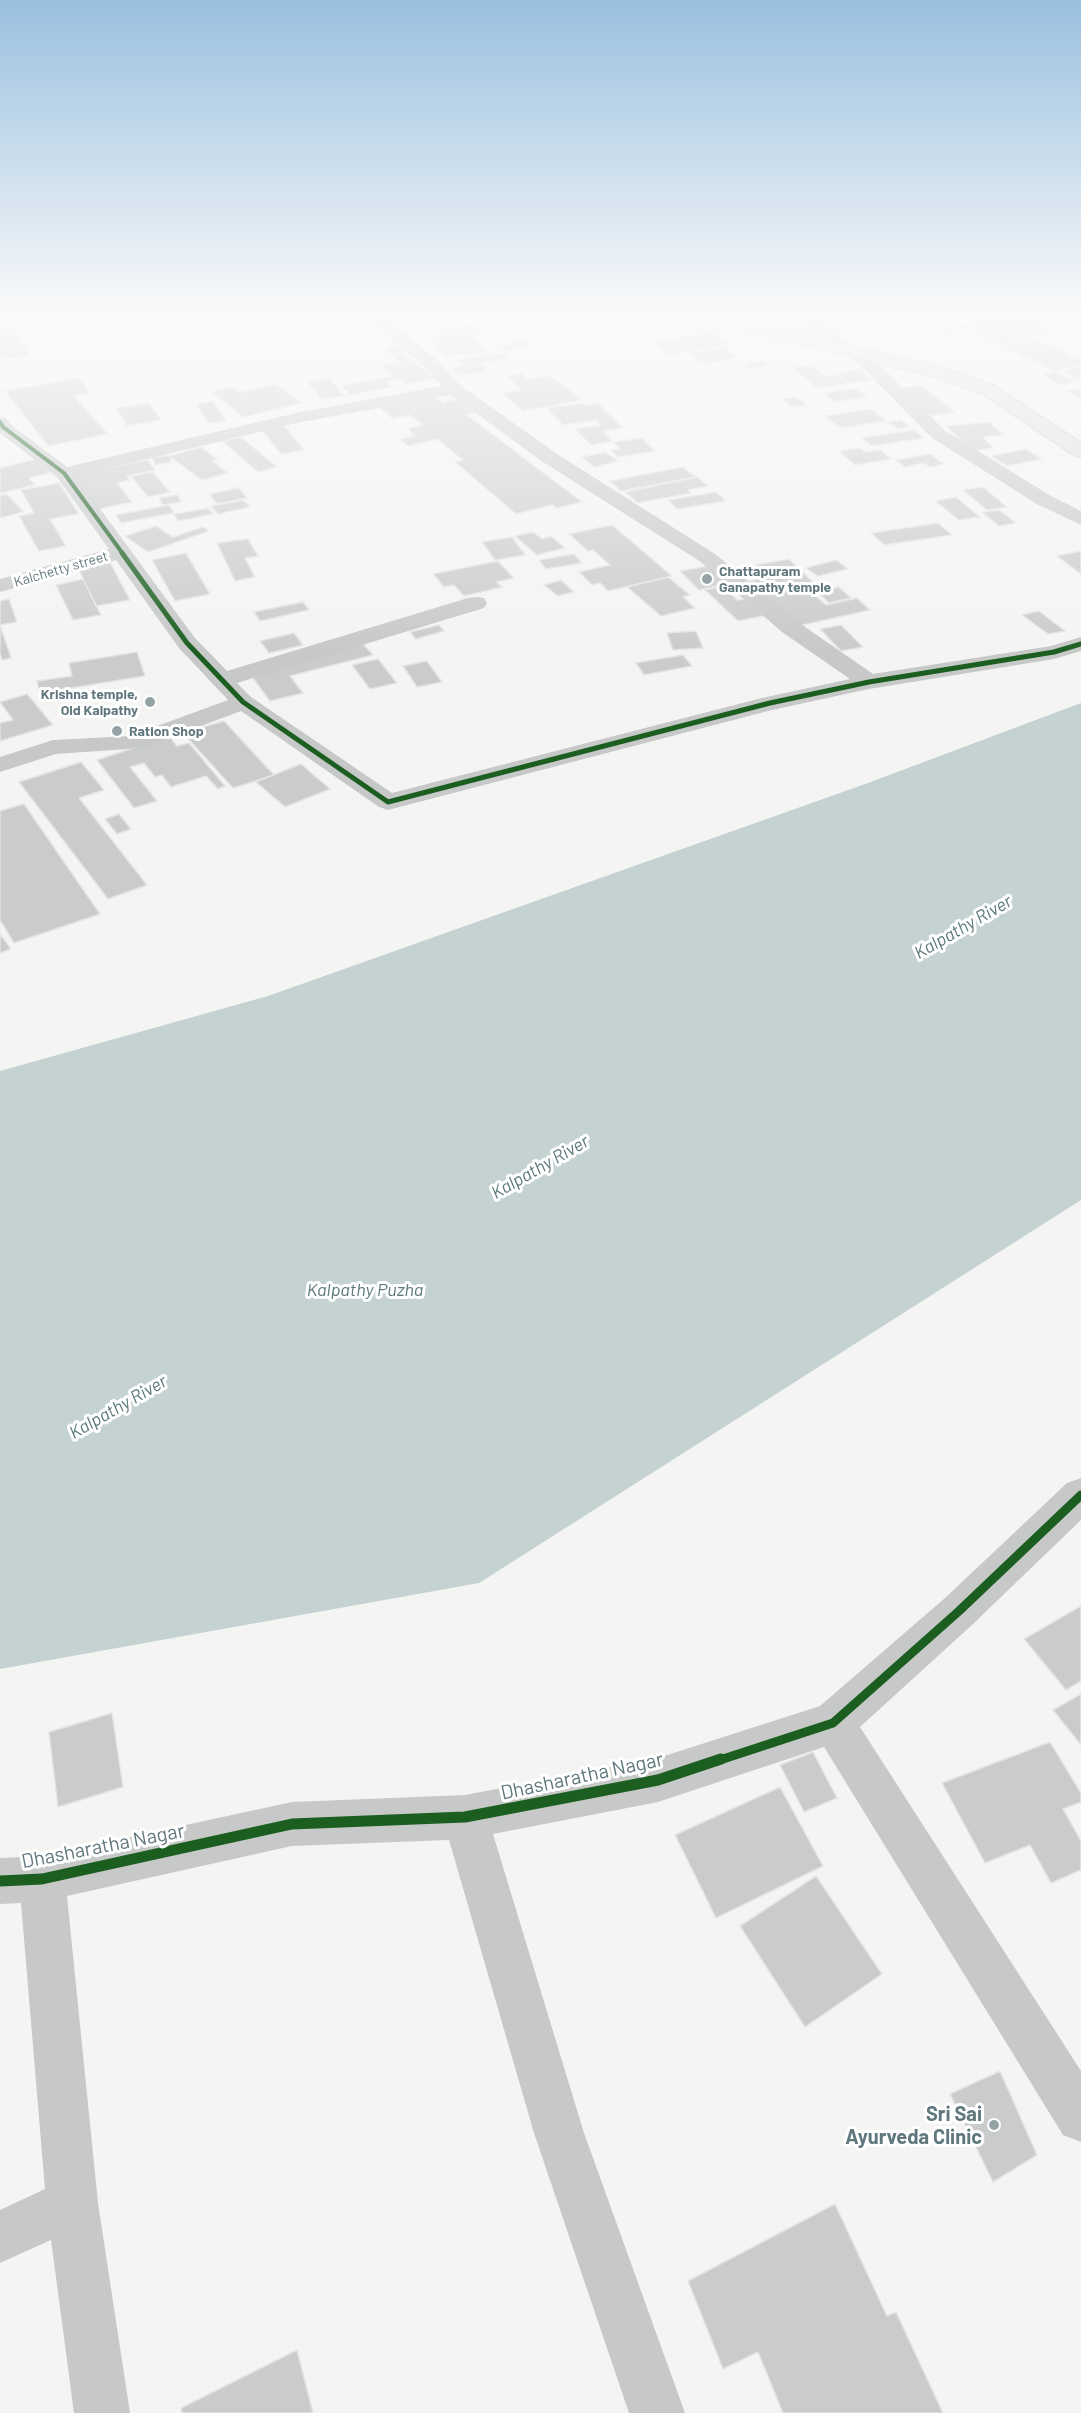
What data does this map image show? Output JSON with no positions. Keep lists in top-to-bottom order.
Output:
{
  "streets": {
    "street": ["Kalchetty street", "Dhasharatha Nagar"]
  },
  "water": ["Kalpathy River", "Kalpathy Puzha"],
  "places": [
    "Chattapuram Ganapathy temple",
    "Krishna temple, Old Kalpathy",
    "Ration Shop",
    "Sri Sai Ayurveda Clinic"
  ]
}
